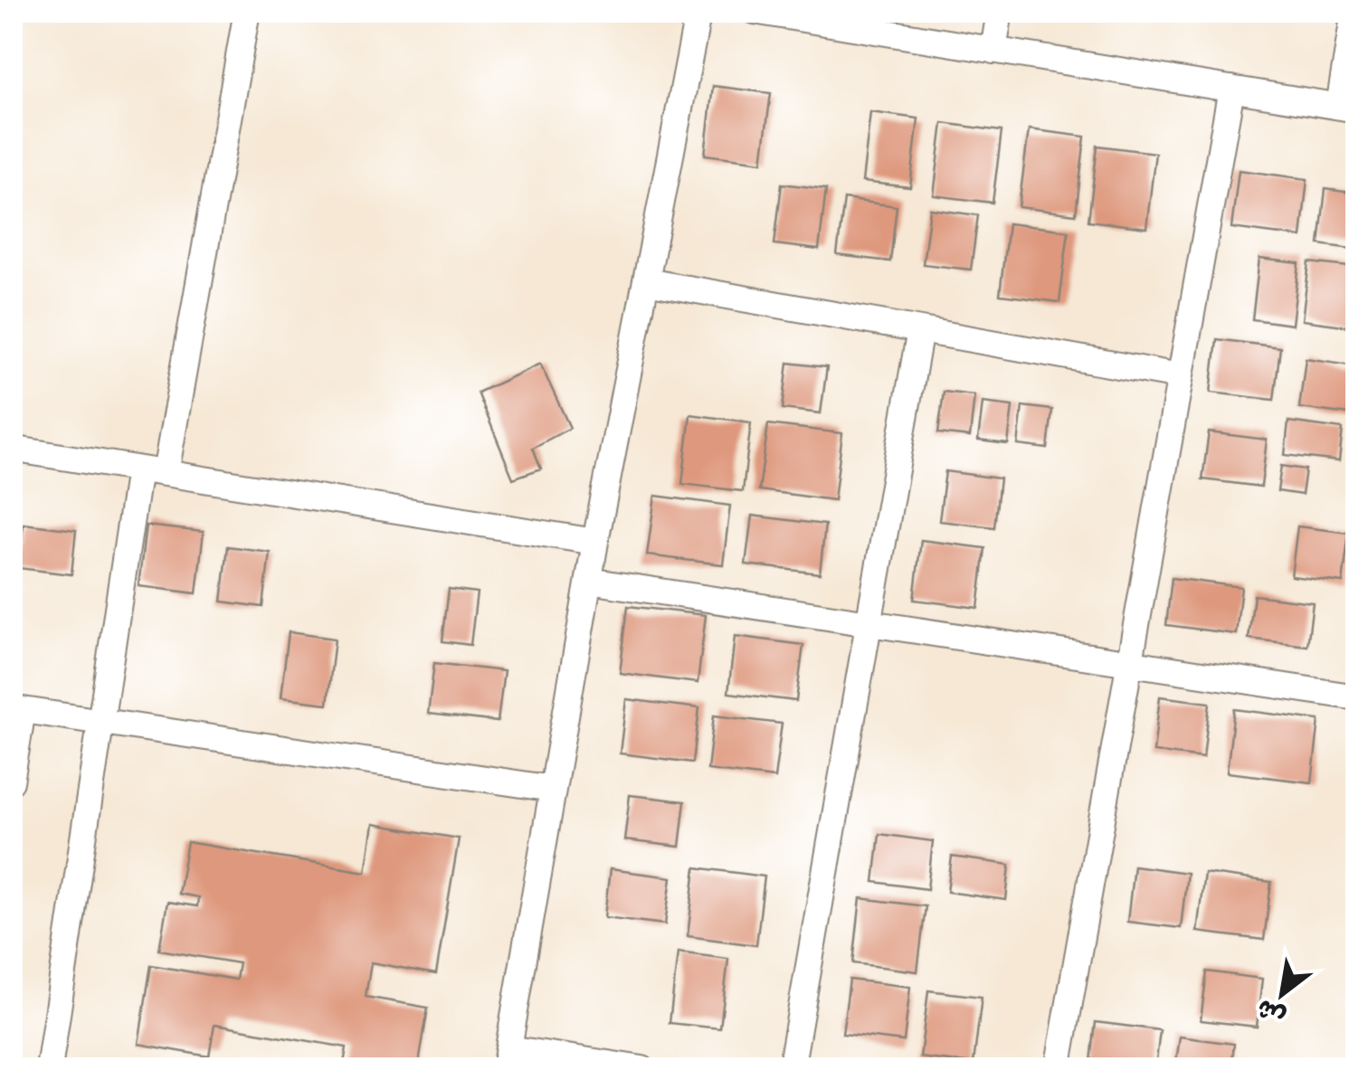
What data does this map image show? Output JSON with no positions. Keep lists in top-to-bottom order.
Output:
{
  "north": "bottom left"
}
